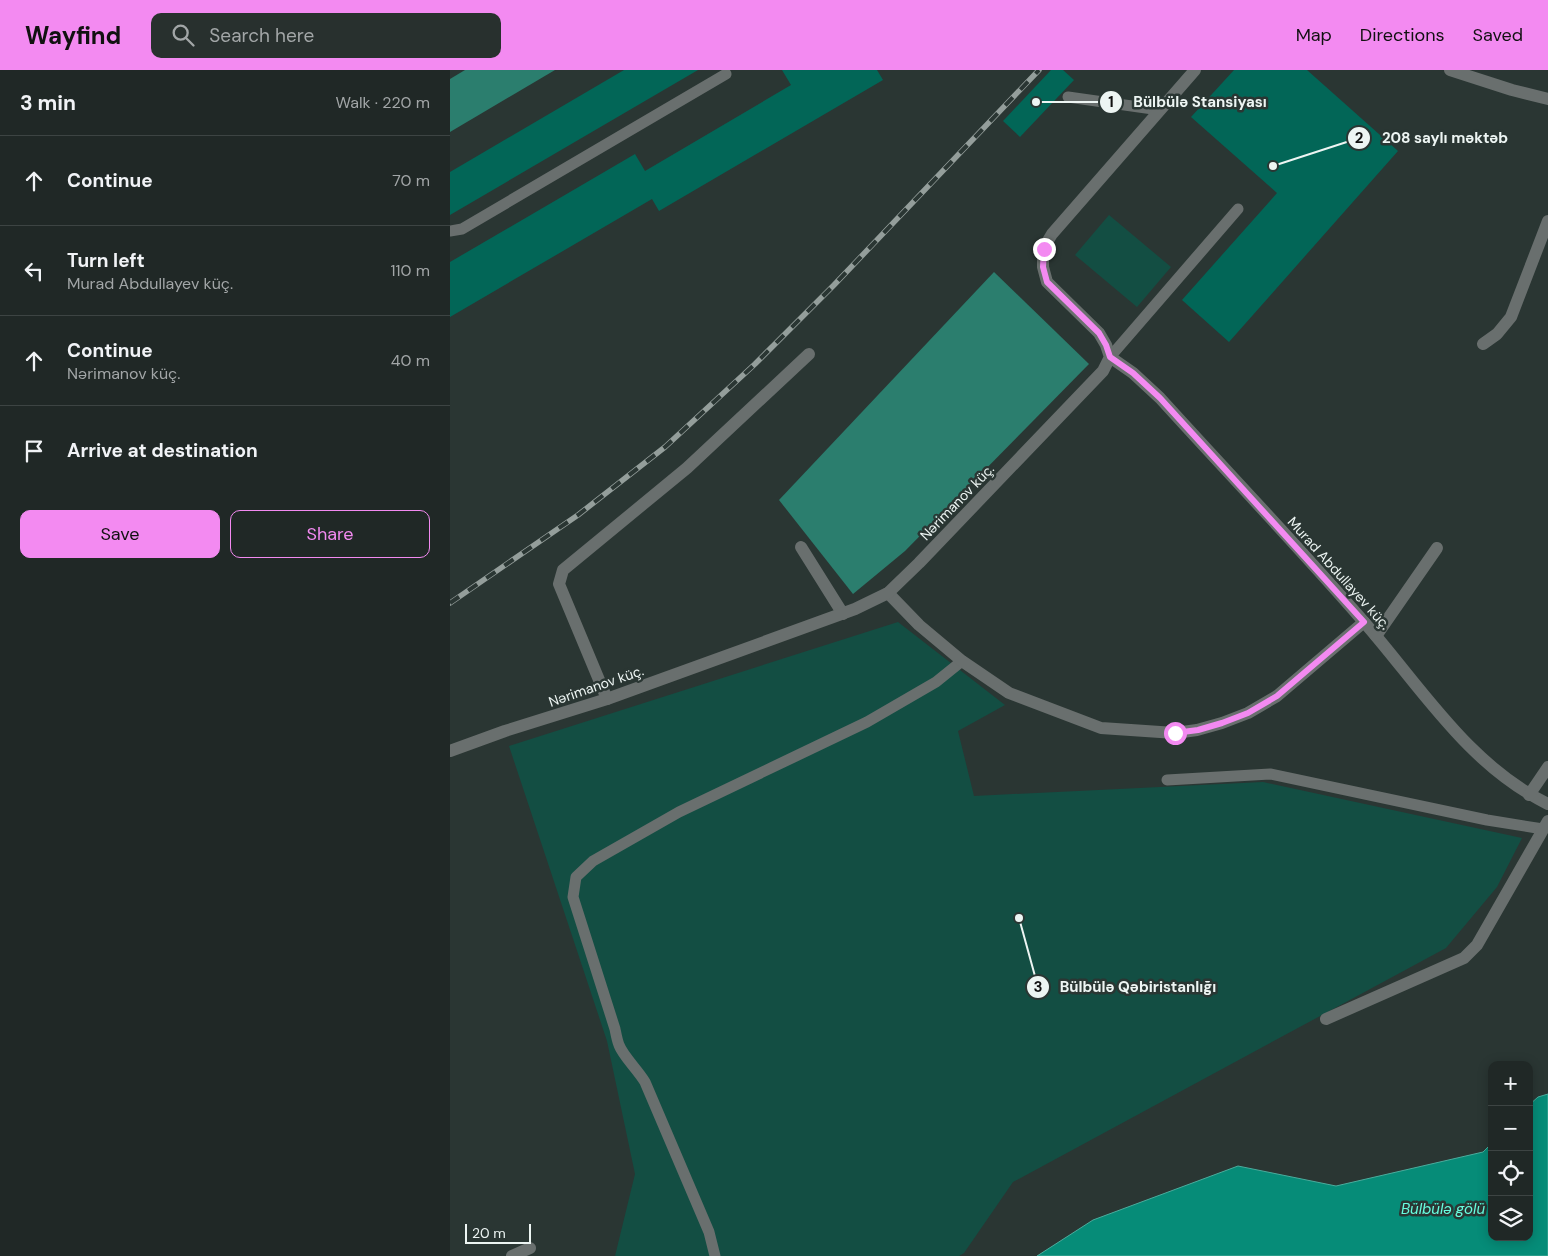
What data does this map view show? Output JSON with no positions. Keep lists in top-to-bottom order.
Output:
{
  "streets": {
    "street": ["Nərimanov küç.", "Murad Abdullayev küç."]
  },
  "crossings": [
    ["Nərimanov küç.", "Murad Abdullayev küç."]
  ],
  "water": ["Bülbülə gölü"],
  "places": ["Bülbülə Stansiyası", "208 saylı məktəb", "Bülbülə Qəbiristanlığı"],
  "scale_bar": "20 m",
  "page": {
    "header": "Wayfind",
    "search": "Search here",
    "nav": ["Map", "Directions", "Saved"],
    "heading": ["3 min", "Walk · 220 m"],
    "list": [
      ["Continue", "70 m"],
      ["Turn left", "Murad Abdullayev küç.", "110 m"],
      ["Continue", "Nərimanov küç.", "40 m"],
      "Arrive at destination"
    ],
    "buttons": ["Save", "Share"],
    "map_buttons": ["+", "−"],
    "scale": "20 m"
  }
}
